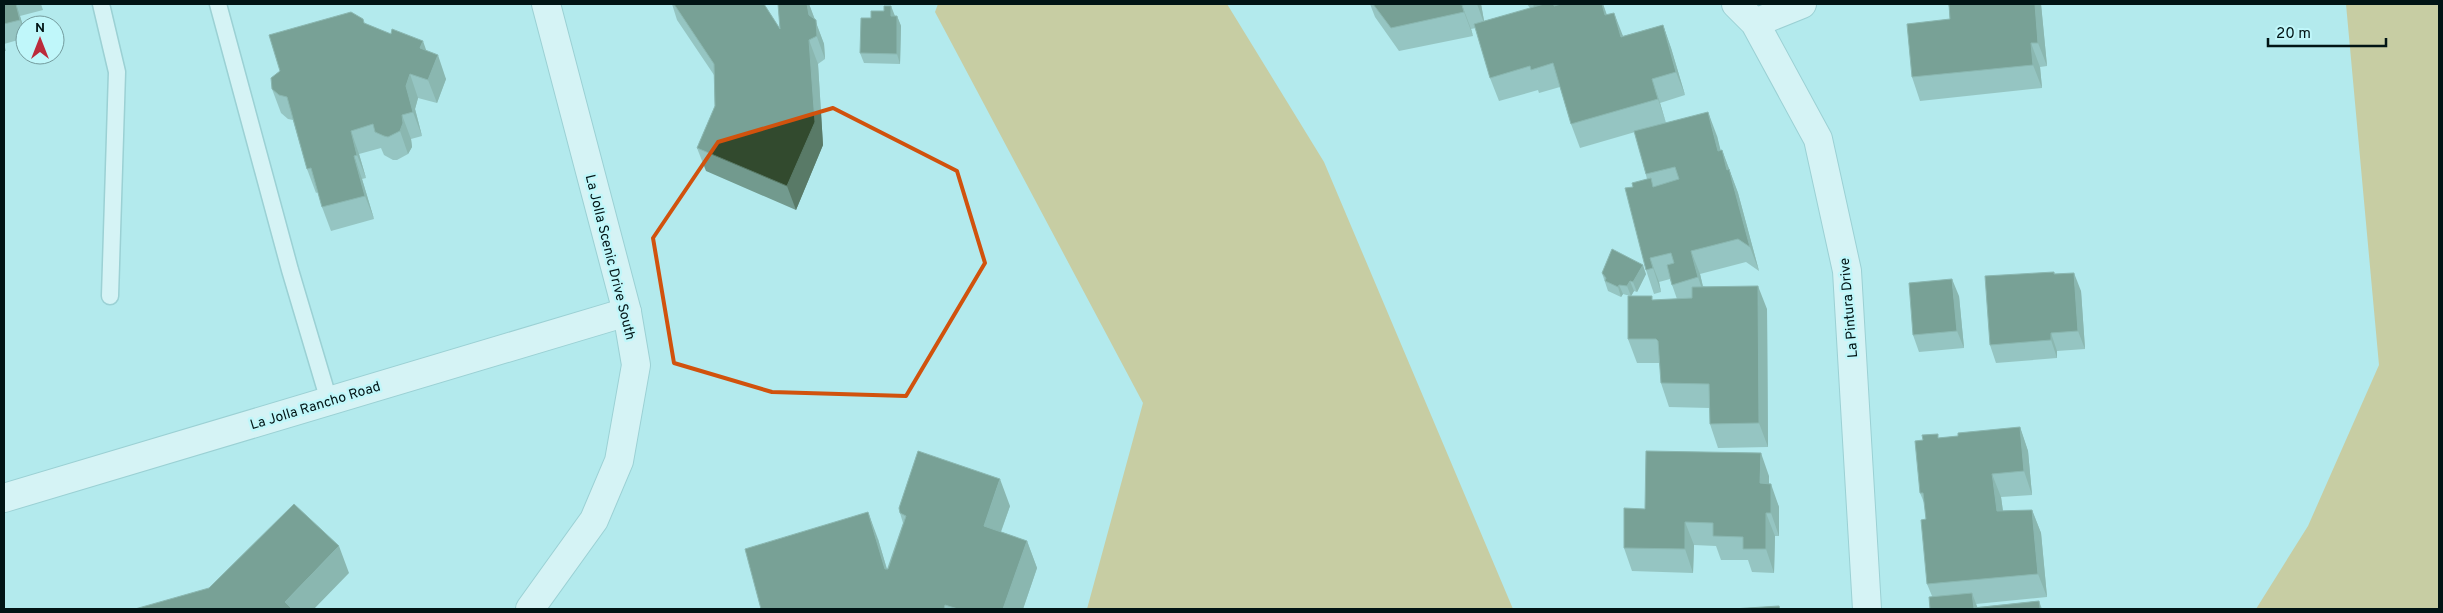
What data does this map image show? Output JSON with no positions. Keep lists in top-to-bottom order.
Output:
{
  "streets": {
    "street": ["La Jolla Scenic Drive South", "La Pintura Drive", "La Jolla Rancho Road"]
  },
  "crossings": [
    ["La Jolla Scenic Drive South", "La Jolla Rancho Road"]
  ],
  "scale_bar": "20 m",
  "north": "top"
}
